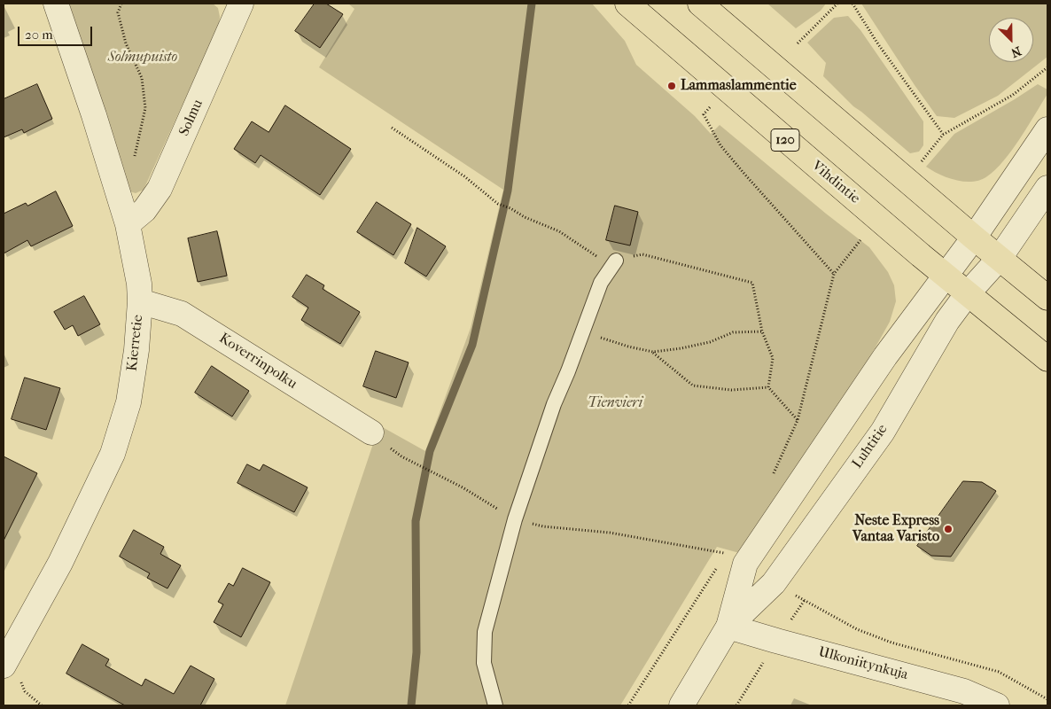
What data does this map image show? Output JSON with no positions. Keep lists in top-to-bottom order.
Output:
{
  "streets": {
    "main road": ["120", "Vihdintie"],
    "street": [
      "Solmu",
      "Kierretie",
      "Koverrinpolku",
      "Luhtitie",
      "Ulkoniitynkuja"
    ]
  },
  "crossings": [
    ["Solmu", "Kierretie"],
    ["Vihdintie", "Luhtitie"],
    ["Kierretie", "Koverrinpolku"],
    ["Luhtitie", "Ulkoniitynkuja"]
  ],
  "parks": ["Solmupuisto", "Tienvieri"],
  "places": ["Lammaslammentie", "Neste Express Vantaa Varisto"],
  "scale_bar": "20 m",
  "north": "bottom right"
}
